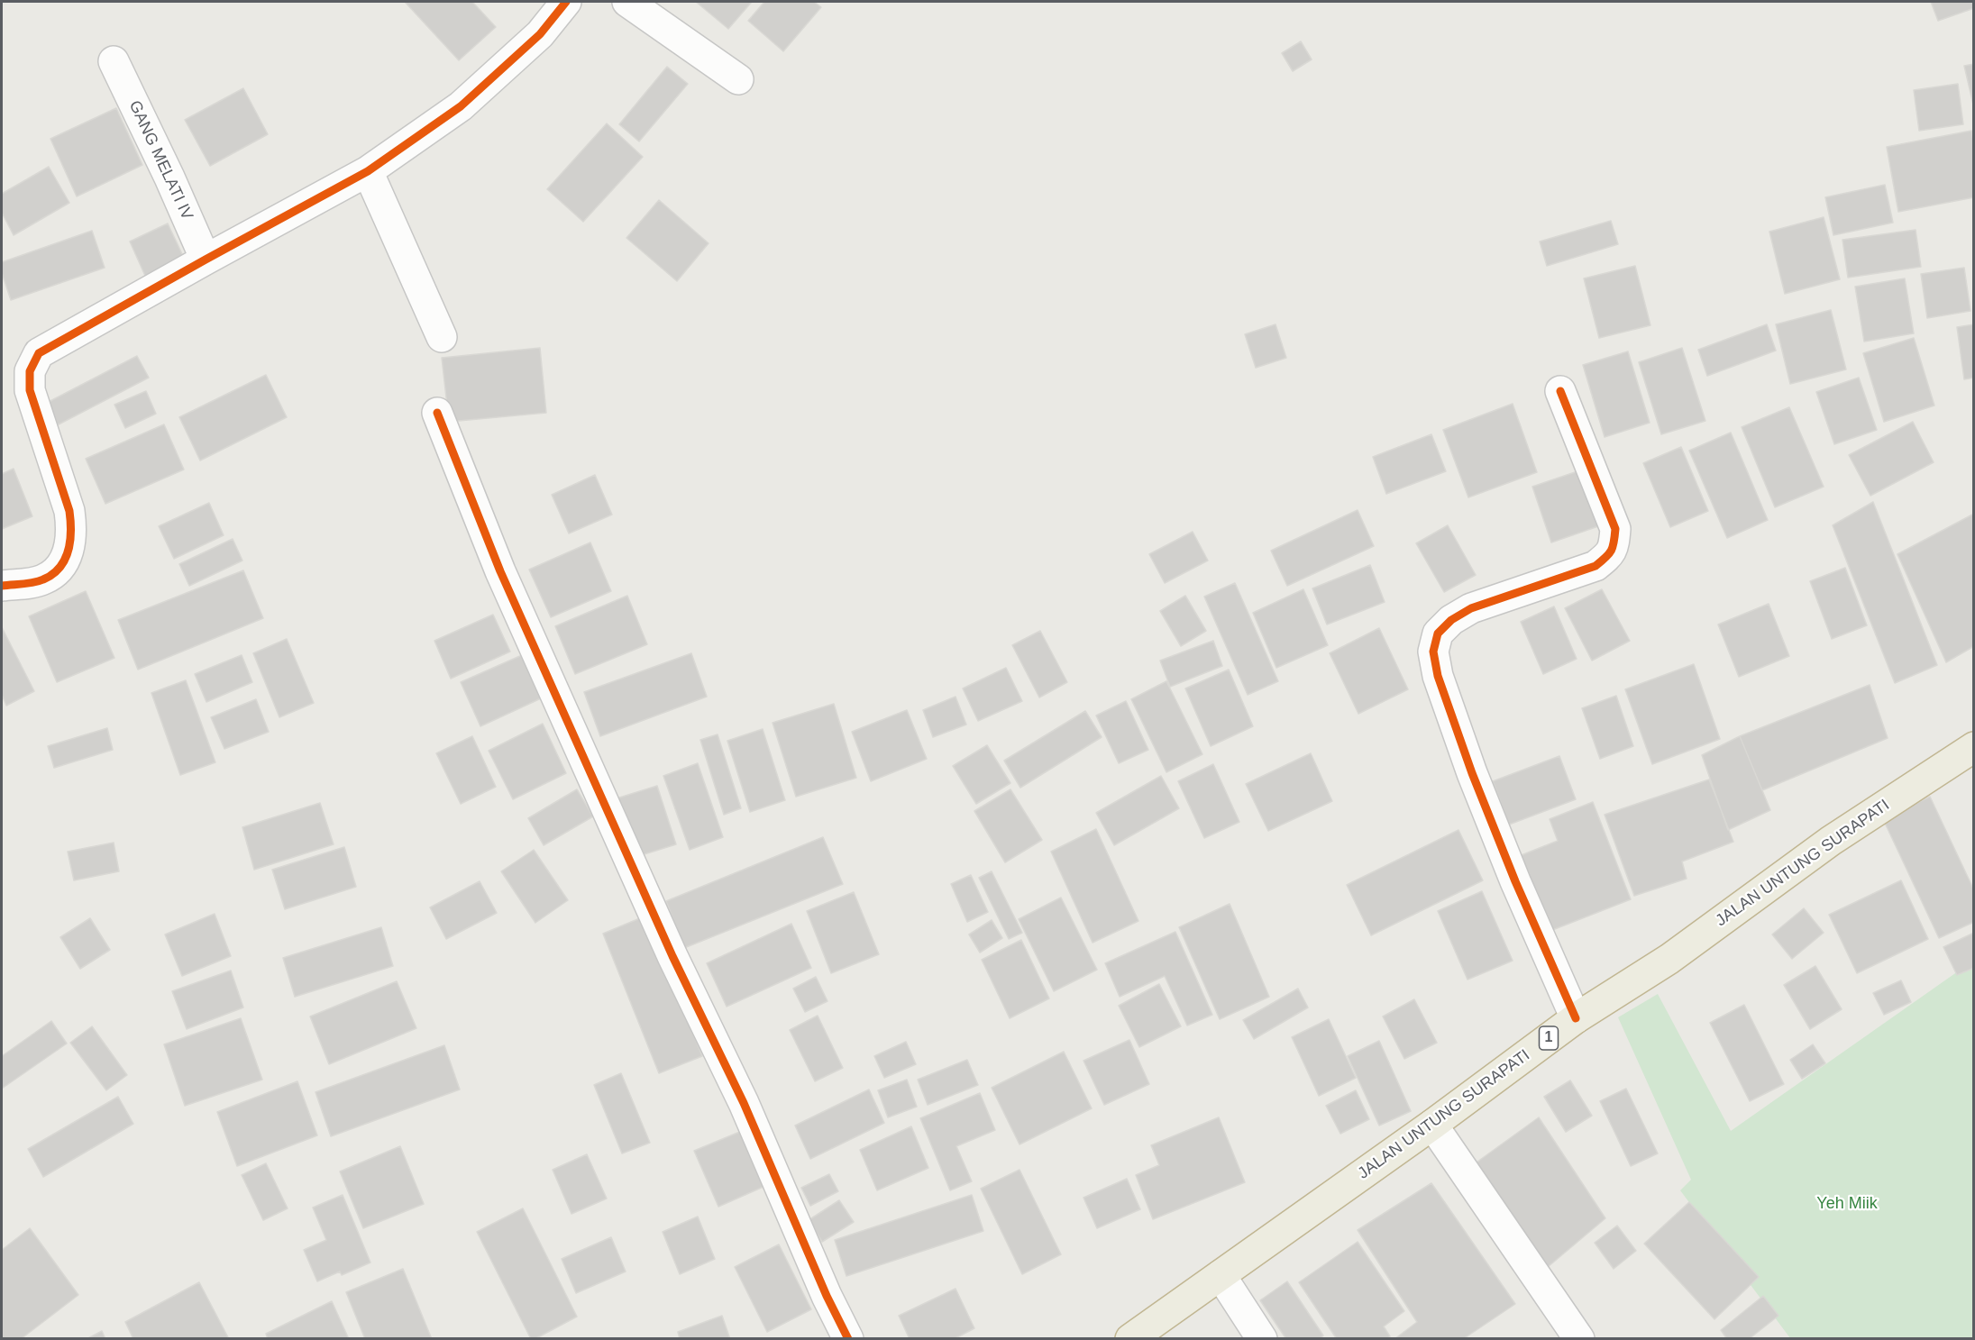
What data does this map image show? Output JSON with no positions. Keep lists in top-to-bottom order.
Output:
{
  "streets": {
    "highway": ["JALAN UNTUNG SURAPATI", "1"],
    "street": ["GANG MELATI IV"]
  },
  "parks": ["Yeh Miik"]
}
